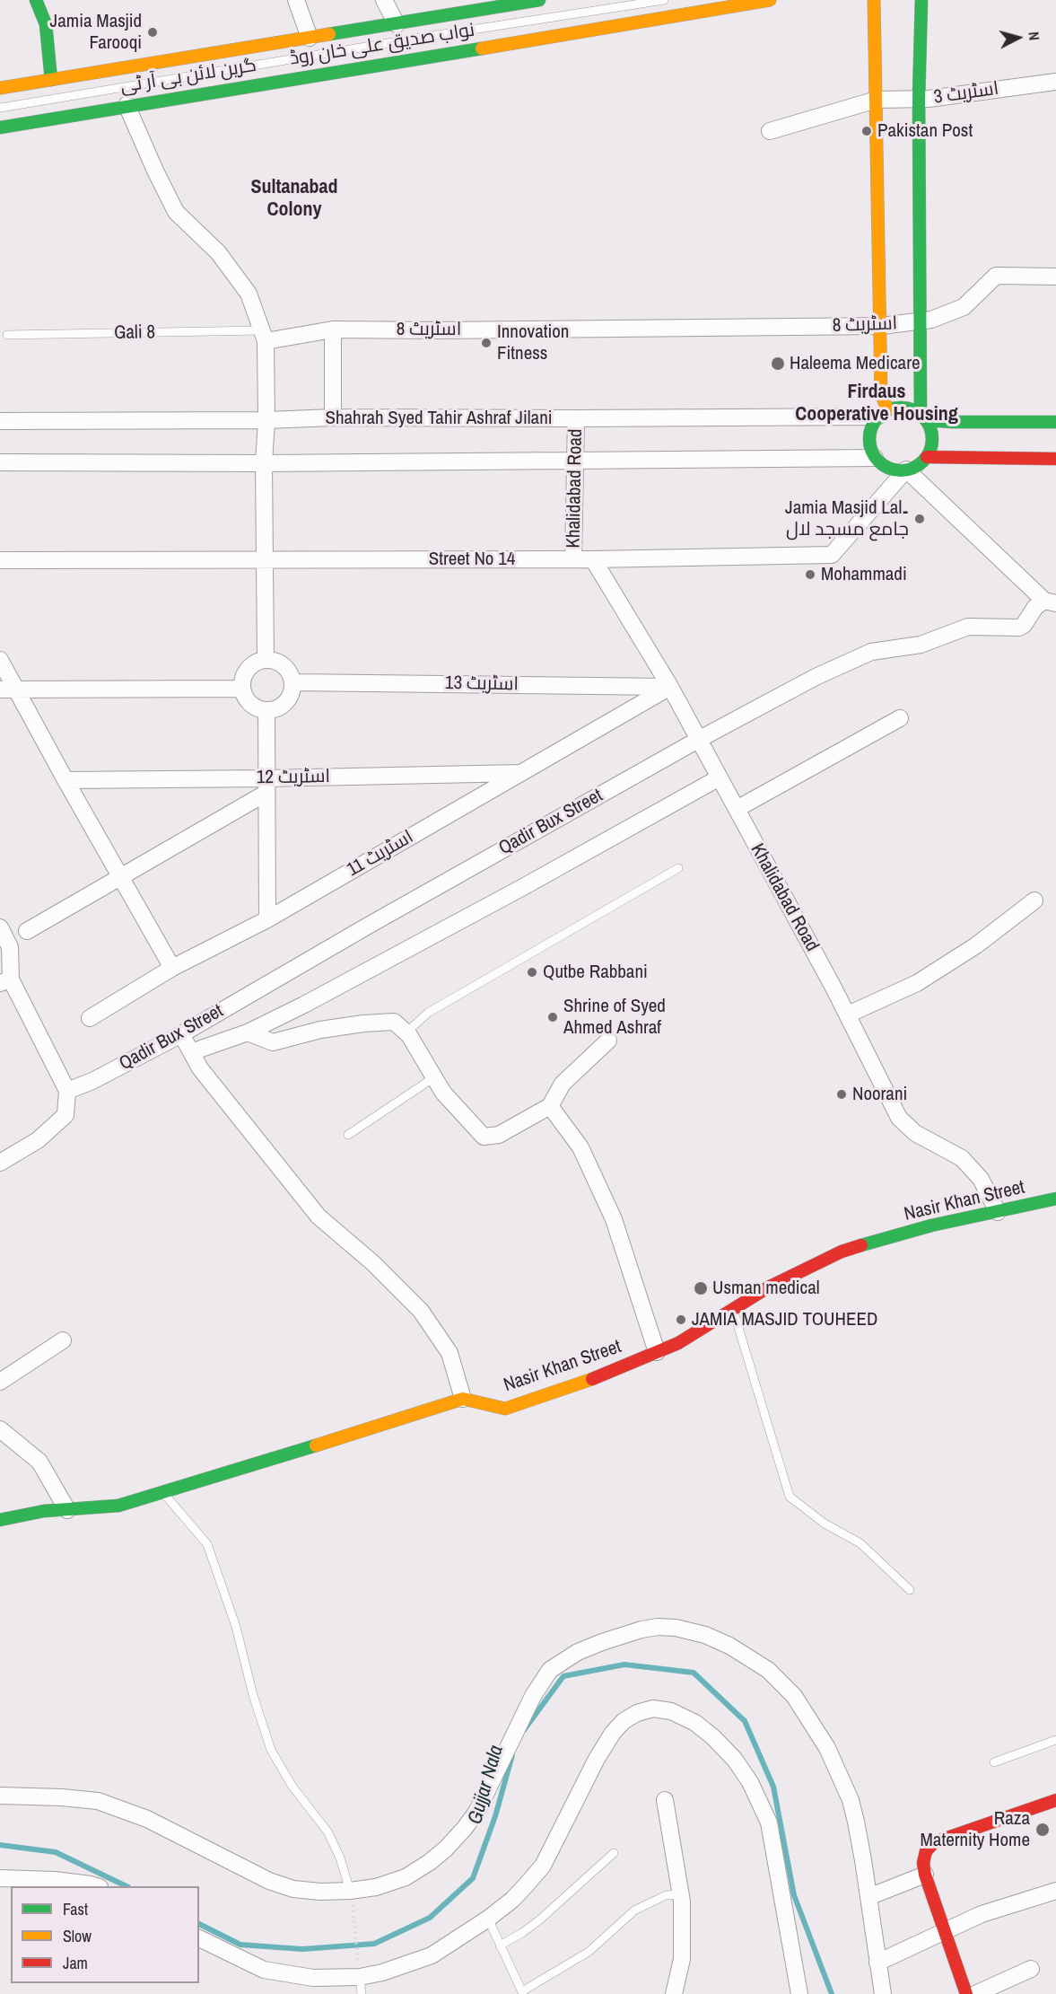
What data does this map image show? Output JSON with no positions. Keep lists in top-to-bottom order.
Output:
{
  "streets": {
    "street": [
      "نواب صدیق علی خان روڈ",
      "اسٹریٹ 3",
      "اسٹریٹ 8",
      "Shahrah Syed Tahir Ashraf Jilani",
      "Khalidabad Road",
      "Street No 14",
      "اسٹریٹ 13",
      "اسٹریٹ 12",
      "Qadir Bux Street",
      "اسٹریٹ 11",
      "Nasir Khan Street"
    ],
    "lane": ["گرین لائن بی آر ٹی", "Gali 8"]
  },
  "crossings": [
    ["اسٹریٹ 8", "Gali 8"],
    ["Shahrah Syed Tahir Ashraf Jilani", "Khalidabad Road"],
    ["Shahrah Syed Tahir Ashraf Jilani", "Street No 14"],
    ["Khalidabad Road", "Street No 14"],
    ["Khalidabad Road", "اسٹریٹ 13"],
    ["Khalidabad Road", "Qadir Bux Street"],
    ["Khalidabad Road", "اسٹریٹ 11"],
    ["Khalidabad Road", "Nasir Khan Street"],
    ["اسٹریٹ 13", "اسٹریٹ 11"],
    ["اسٹریٹ 12", "اسٹریٹ 11"]
  ],
  "districts": ["Sultanabad Colony", "Firdaus Cooperative Housing"],
  "water": ["Gujjar Nala"],
  "places": [
    "Jamia Masjid Farooqi",
    "Pakistan Post",
    "Innovation Fitness",
    "Haleema Medicare",
    "Jamia Masjid Lal۔ جامع مسجد لال",
    "Mohammadi",
    "Qutbe Rabbani",
    "Shrine of Syed Ahmed Ashraf",
    "Noorani",
    "Usman medical",
    "JAMIA MASJID TOUHEED",
    "Raza Maternity Home"
  ],
  "legend": ["Fast", "Slow", "Jam"],
  "north": "right"
}
